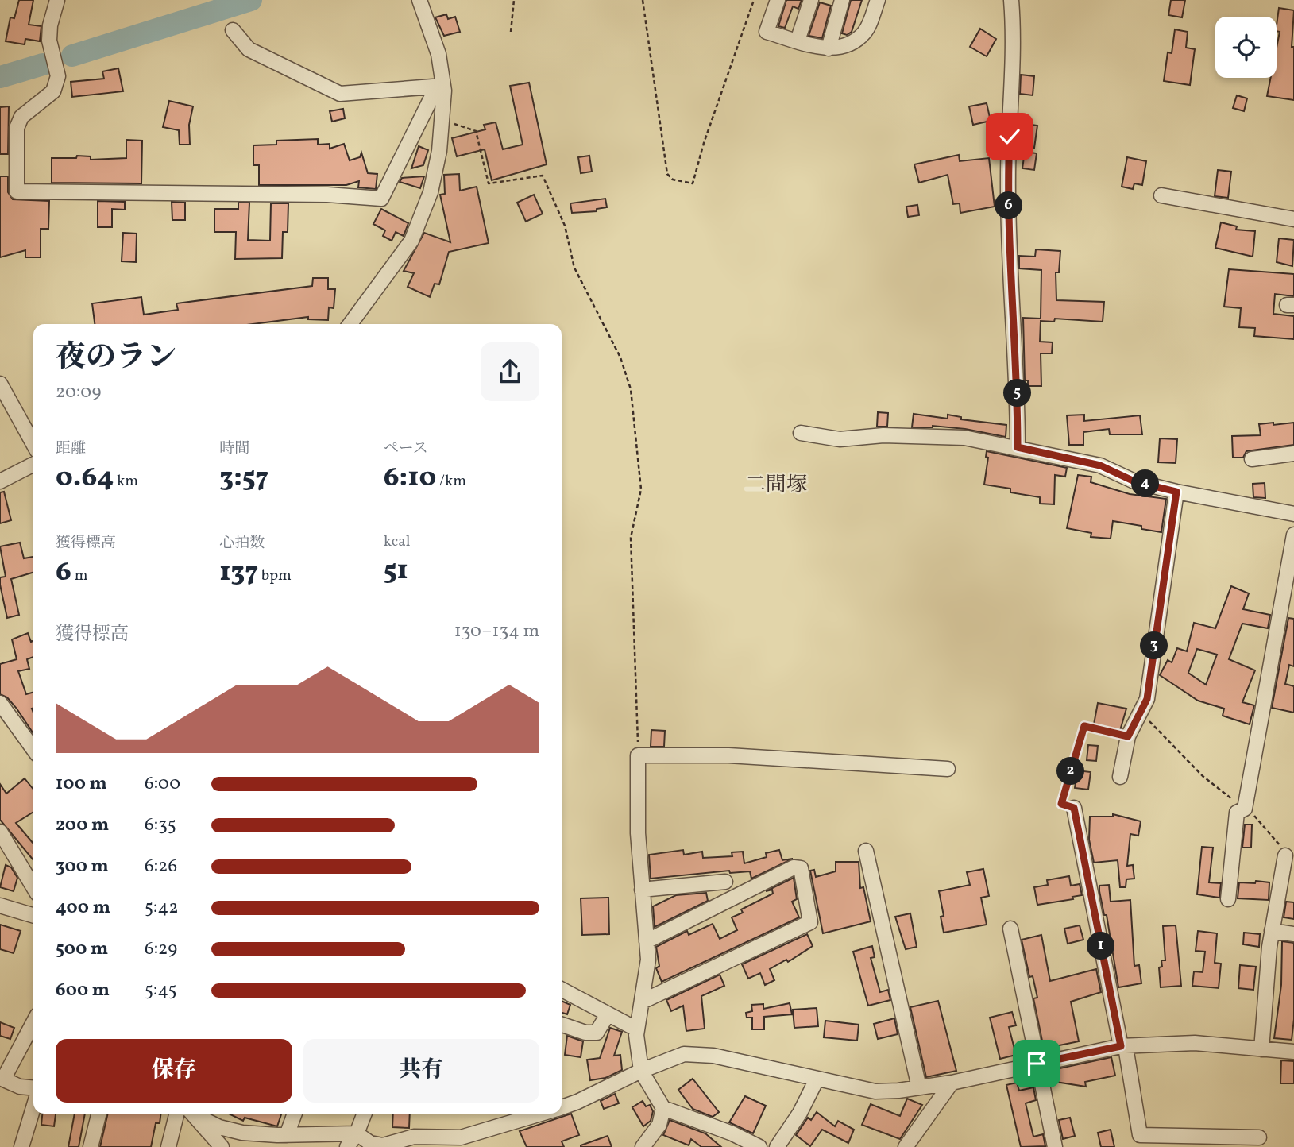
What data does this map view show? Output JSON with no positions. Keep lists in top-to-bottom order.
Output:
{
  "districts": ["二間塚"],
  "page": {
    "pins": [
      "6",
      "5",
      "4",
      "3",
      "2",
      "1"
    ],
    "heading": ["夜のラン", "20:09"],
    "stats": [
      ["距離", "0.64 km"],
      ["時間", "3:57"],
      ["ペース", "6:10 /km"],
      ["獲得標高", "6 m"],
      ["心拍数", "137 bpm"],
      ["kcal", "51"]
    ],
    "chart": ["獲得標高", "130–134 m"],
    "list": [
      {
        "name": "100 m",
        "note": "6:00"
      },
      {
        "name": "200 m",
        "note": "6:35"
      },
      {
        "name": "300 m",
        "note": "6:26"
      },
      {
        "name": "400 m",
        "note": "5:42"
      },
      {
        "name": "500 m",
        "note": "6:29"
      },
      {
        "name": "600 m",
        "note": "5:45"
      }
    ],
    "buttons": ["保存", "共有"]
  }
}
